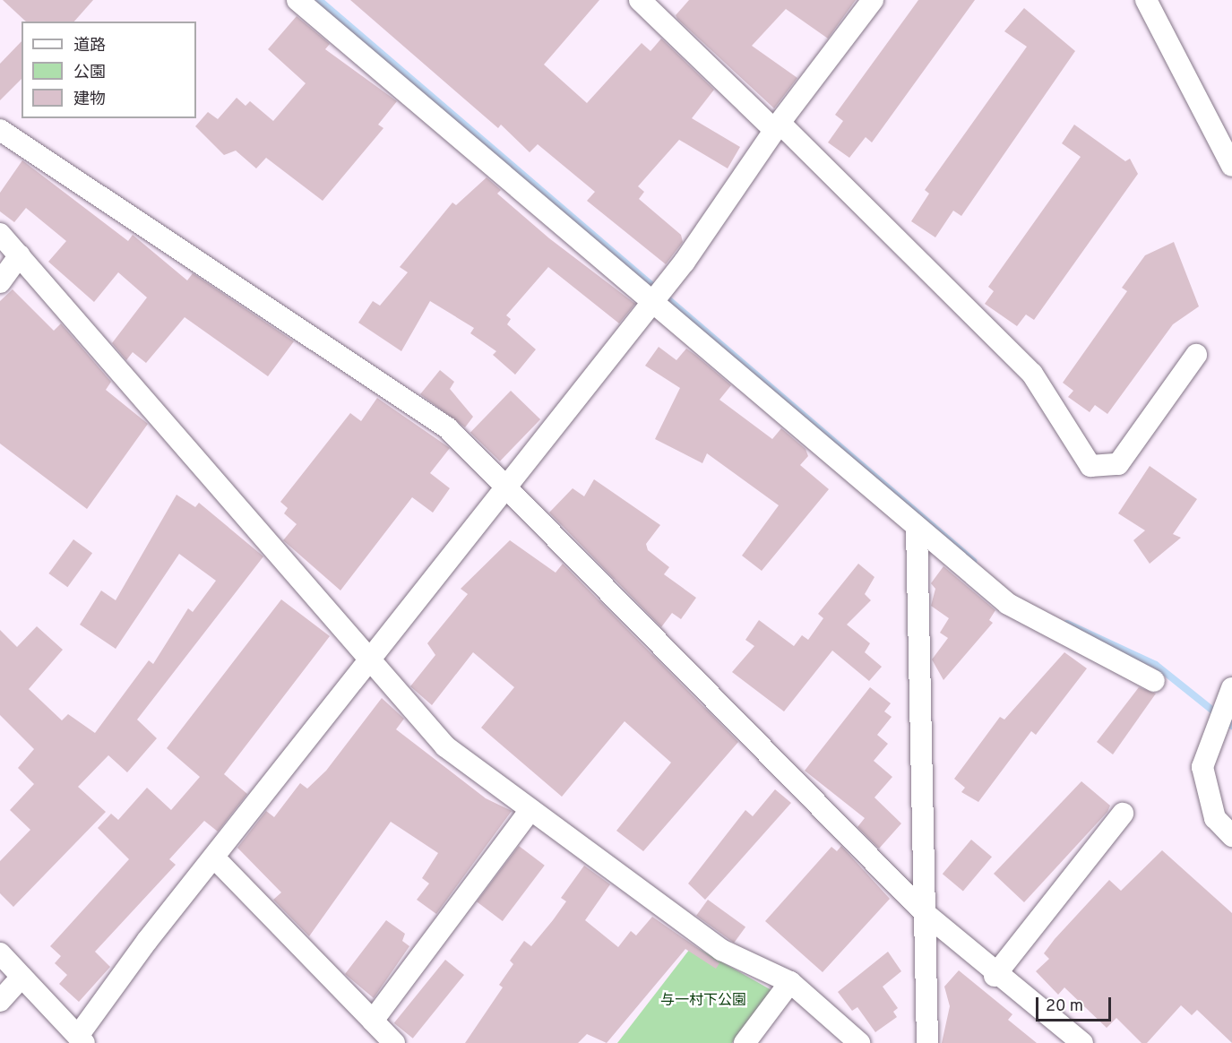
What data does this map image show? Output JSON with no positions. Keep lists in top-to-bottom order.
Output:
{
  "parks": ["与一村下公園"],
  "legend": ["道路", "公園", "建物"],
  "scale_bar": "20 m"
}
